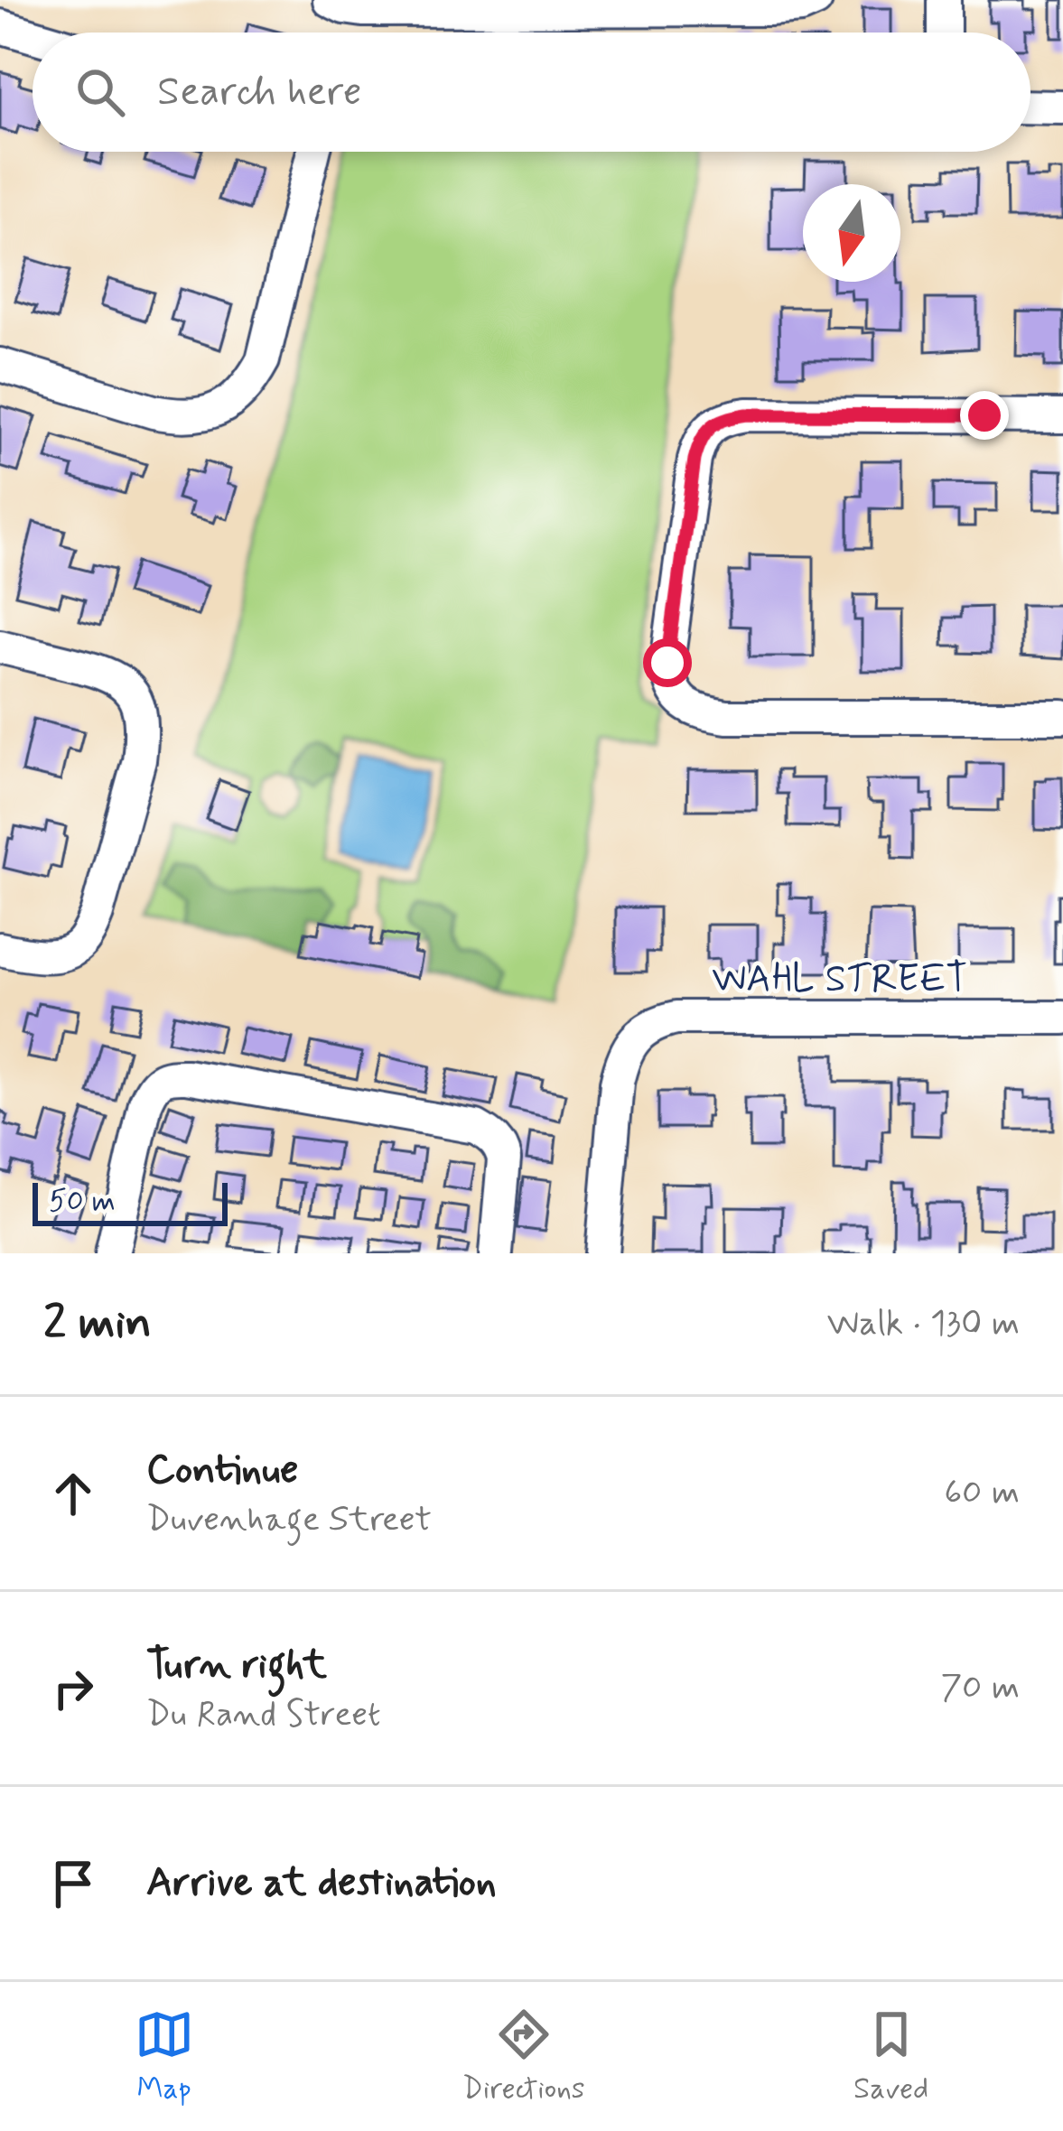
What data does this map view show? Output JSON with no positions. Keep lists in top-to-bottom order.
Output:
{
  "streets": {
    "street": ["WAHL STREET"]
  },
  "scale_bar": "50 m",
  "north": "bottom",
  "page": {
    "search": "Search here",
    "scale": "50 m",
    "heading": ["2 min", "Walk · 130 m"],
    "list": [
      ["Continue", "Duvenhage Street", "60 m"],
      ["Turn right", "Du Rand Street", "70 m"],
      "Arrive at destination"
    ],
    "nav": ["Map", "Directions", "Saved"]
  }
}
